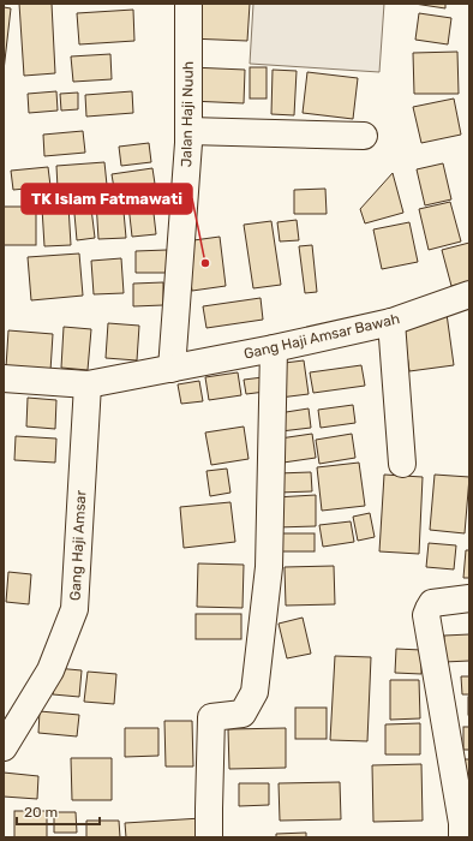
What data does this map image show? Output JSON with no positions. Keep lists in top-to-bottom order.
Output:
{
  "streets": {
    "street": ["Jalan Haji Nuuh", "Gang Haji Amsar Bawah", "Gang Haji Amsar"]
  },
  "crossings": [
    ["Jalan Haji Nuuh", "Gang Haji Amsar Bawah"],
    ["Gang Haji Amsar Bawah", "Gang Haji Amsar"]
  ],
  "places": ["TK Islam Fatmawati"],
  "scale_bar": "20 m"
}
